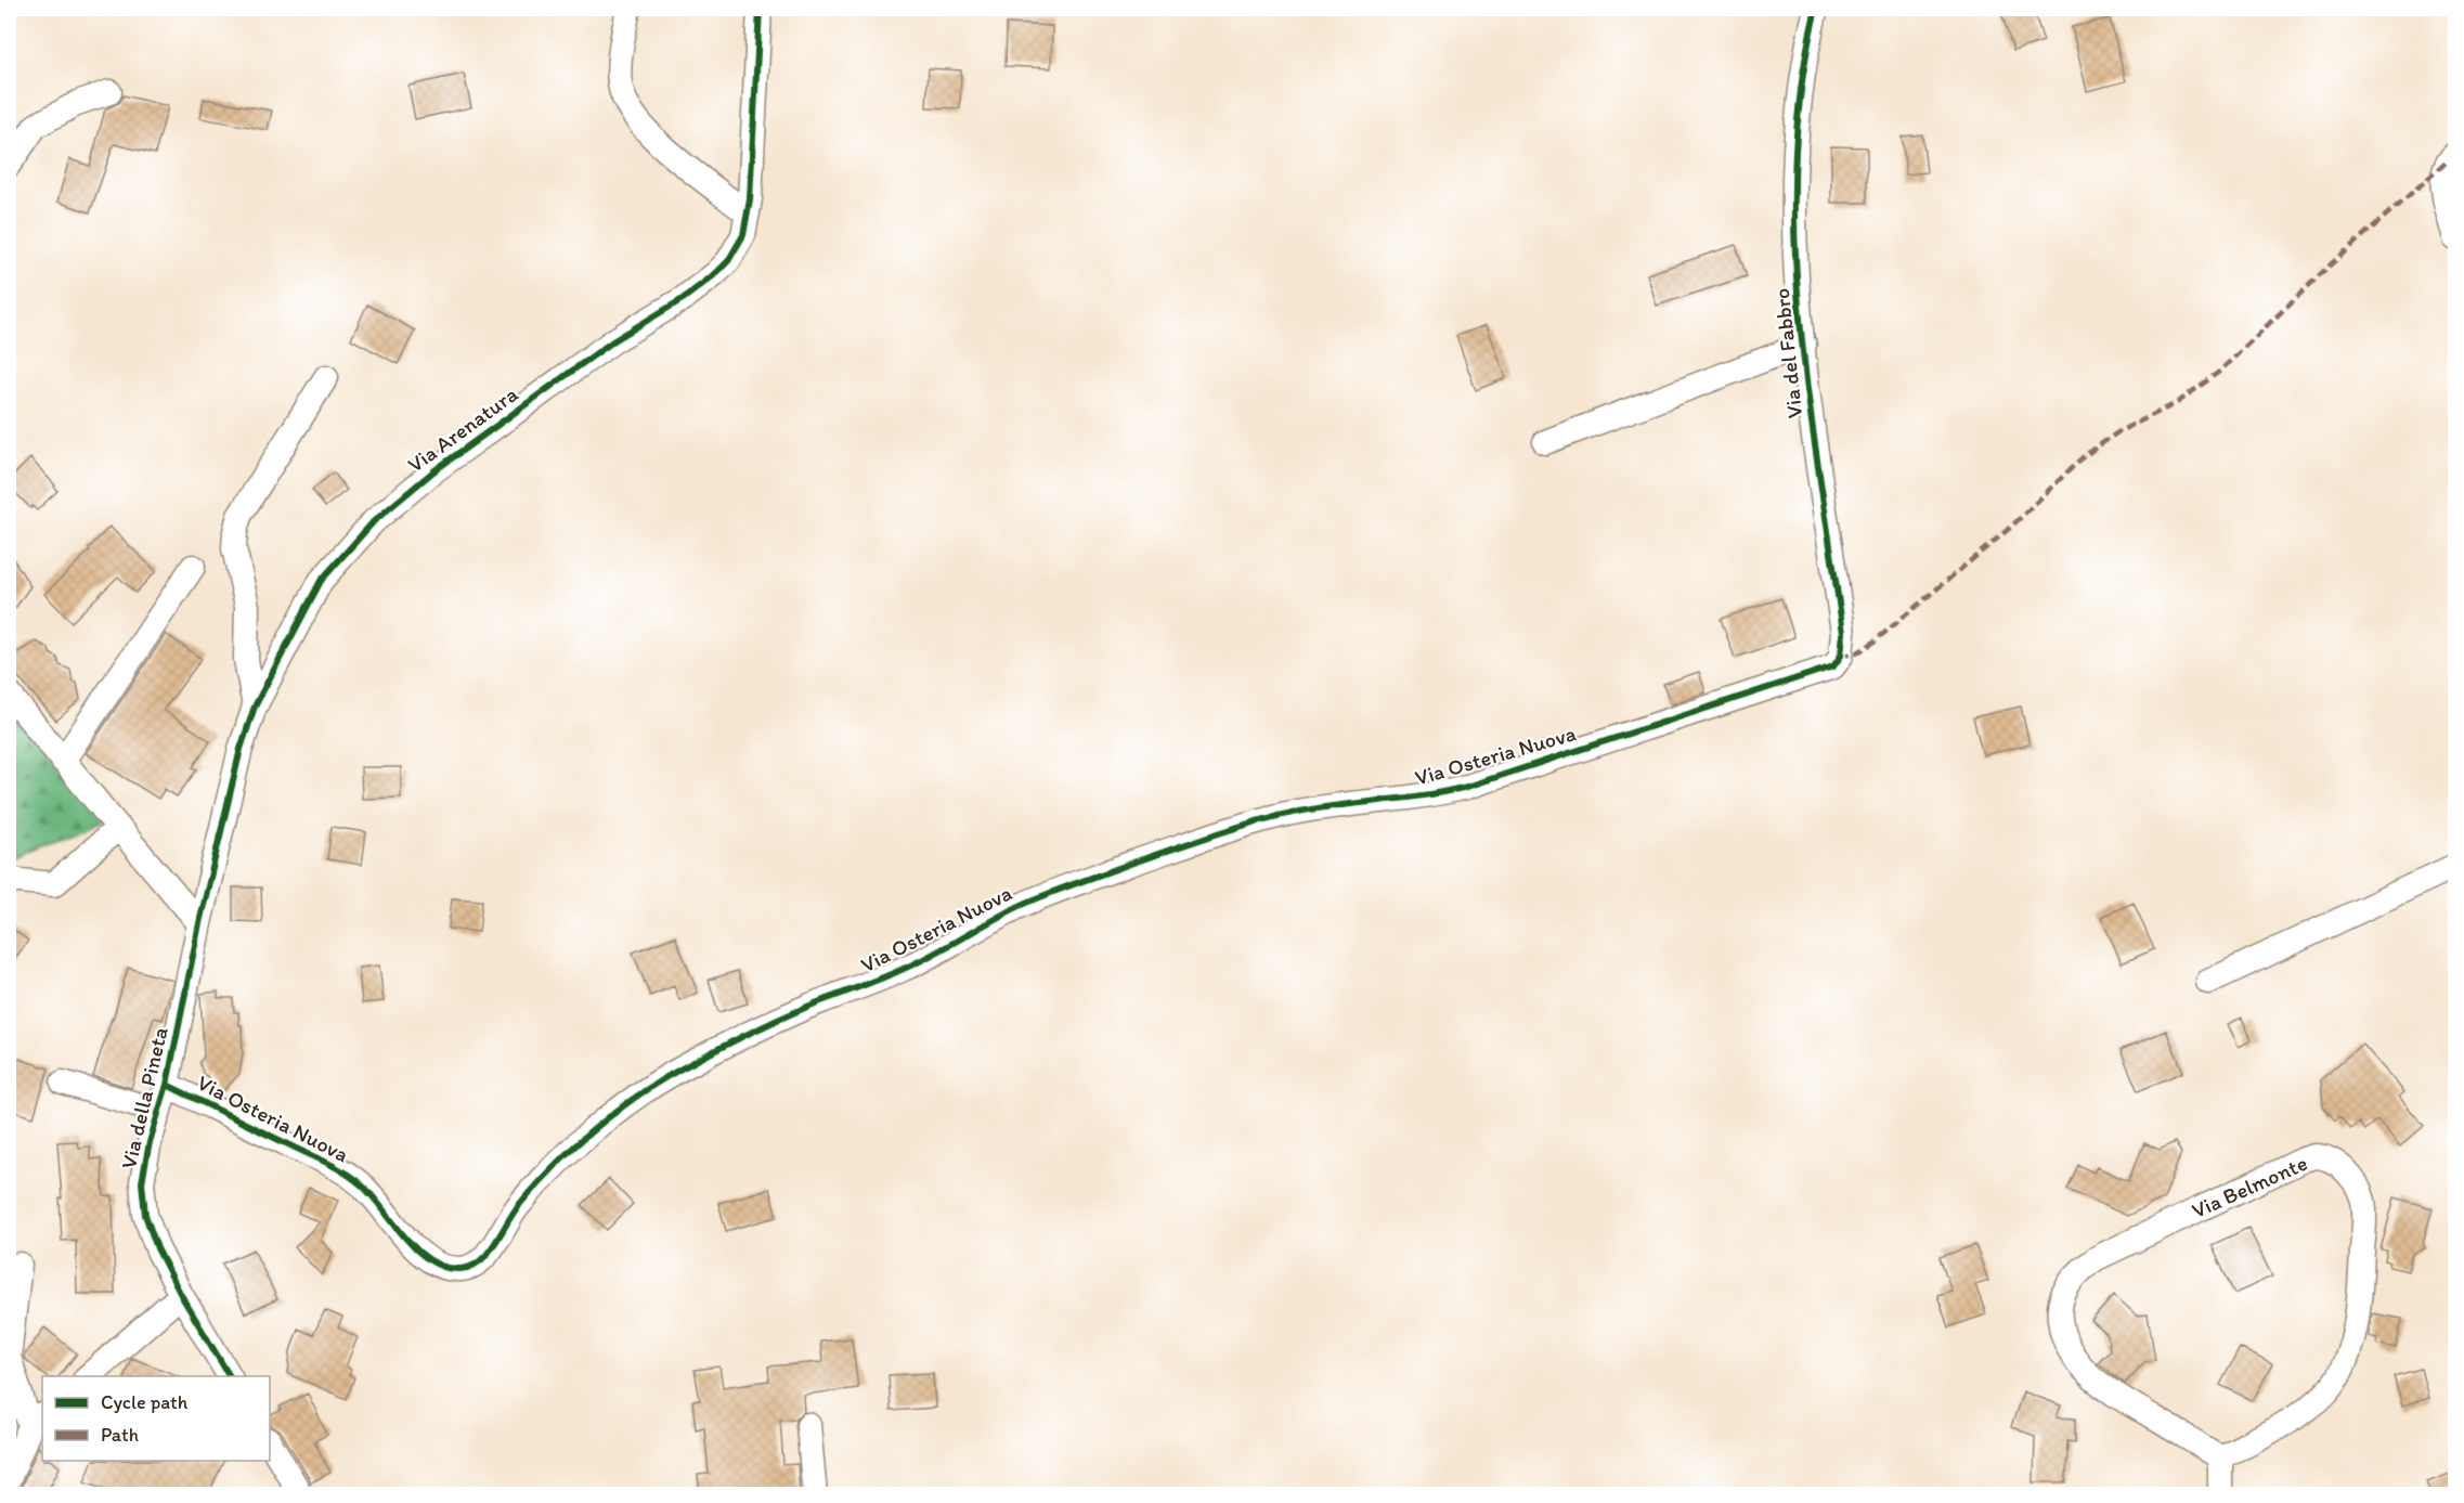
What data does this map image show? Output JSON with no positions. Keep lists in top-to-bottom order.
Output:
{
  "streets": {
    "street": [
      "Via del Fabbro",
      "Via Arenatura",
      "Via Osteria Nuova",
      "Via della Pineta",
      "Via Belmonte"
    ]
  },
  "crossings": [
    ["Via del Fabbro", "Via Osteria Nuova"],
    ["Via Arenatura", "Via della Pineta"],
    ["Via Osteria Nuova", "Via della Pineta"]
  ],
  "legend": ["Cycle path", "Path"]
}
